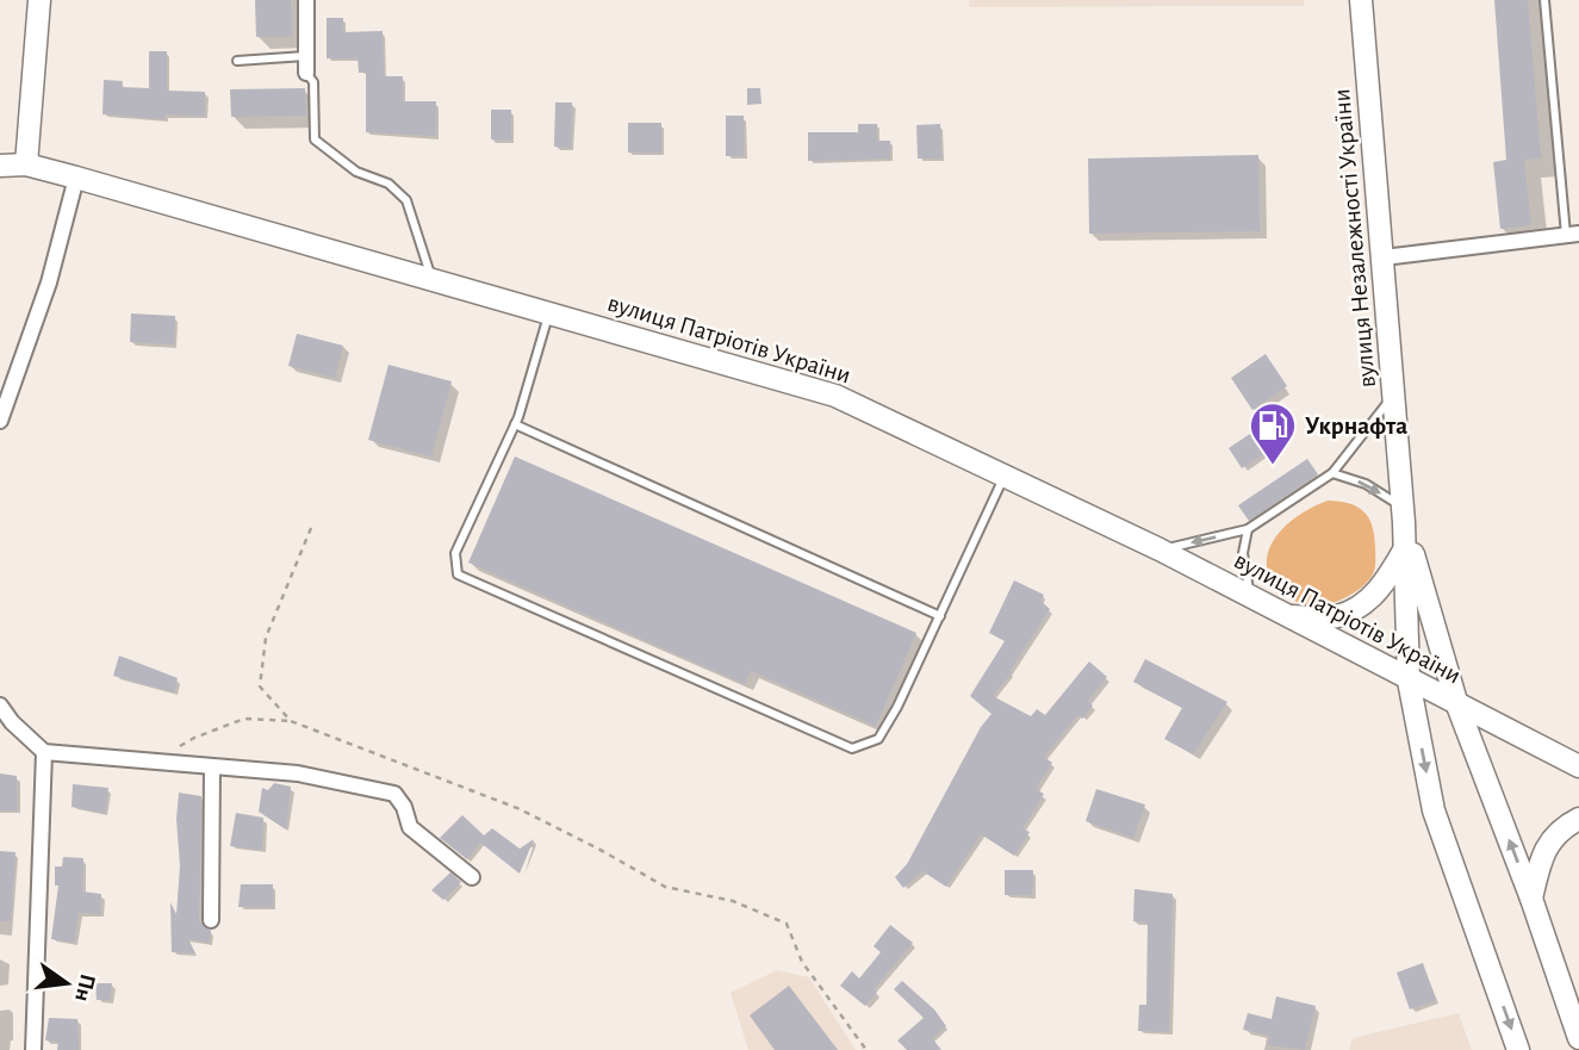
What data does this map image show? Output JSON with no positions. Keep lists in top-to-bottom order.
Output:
{
  "streets": {
    "main road": ["вулиця Незалежності України", "вулиця Патріотів України"]
  },
  "crossings": [
    ["вулиця Незалежності України", "вулиця Патріотів України"]
  ],
  "places": {
    "fuel station": ["Укрнафта"]
  },
  "north": "right"
}
